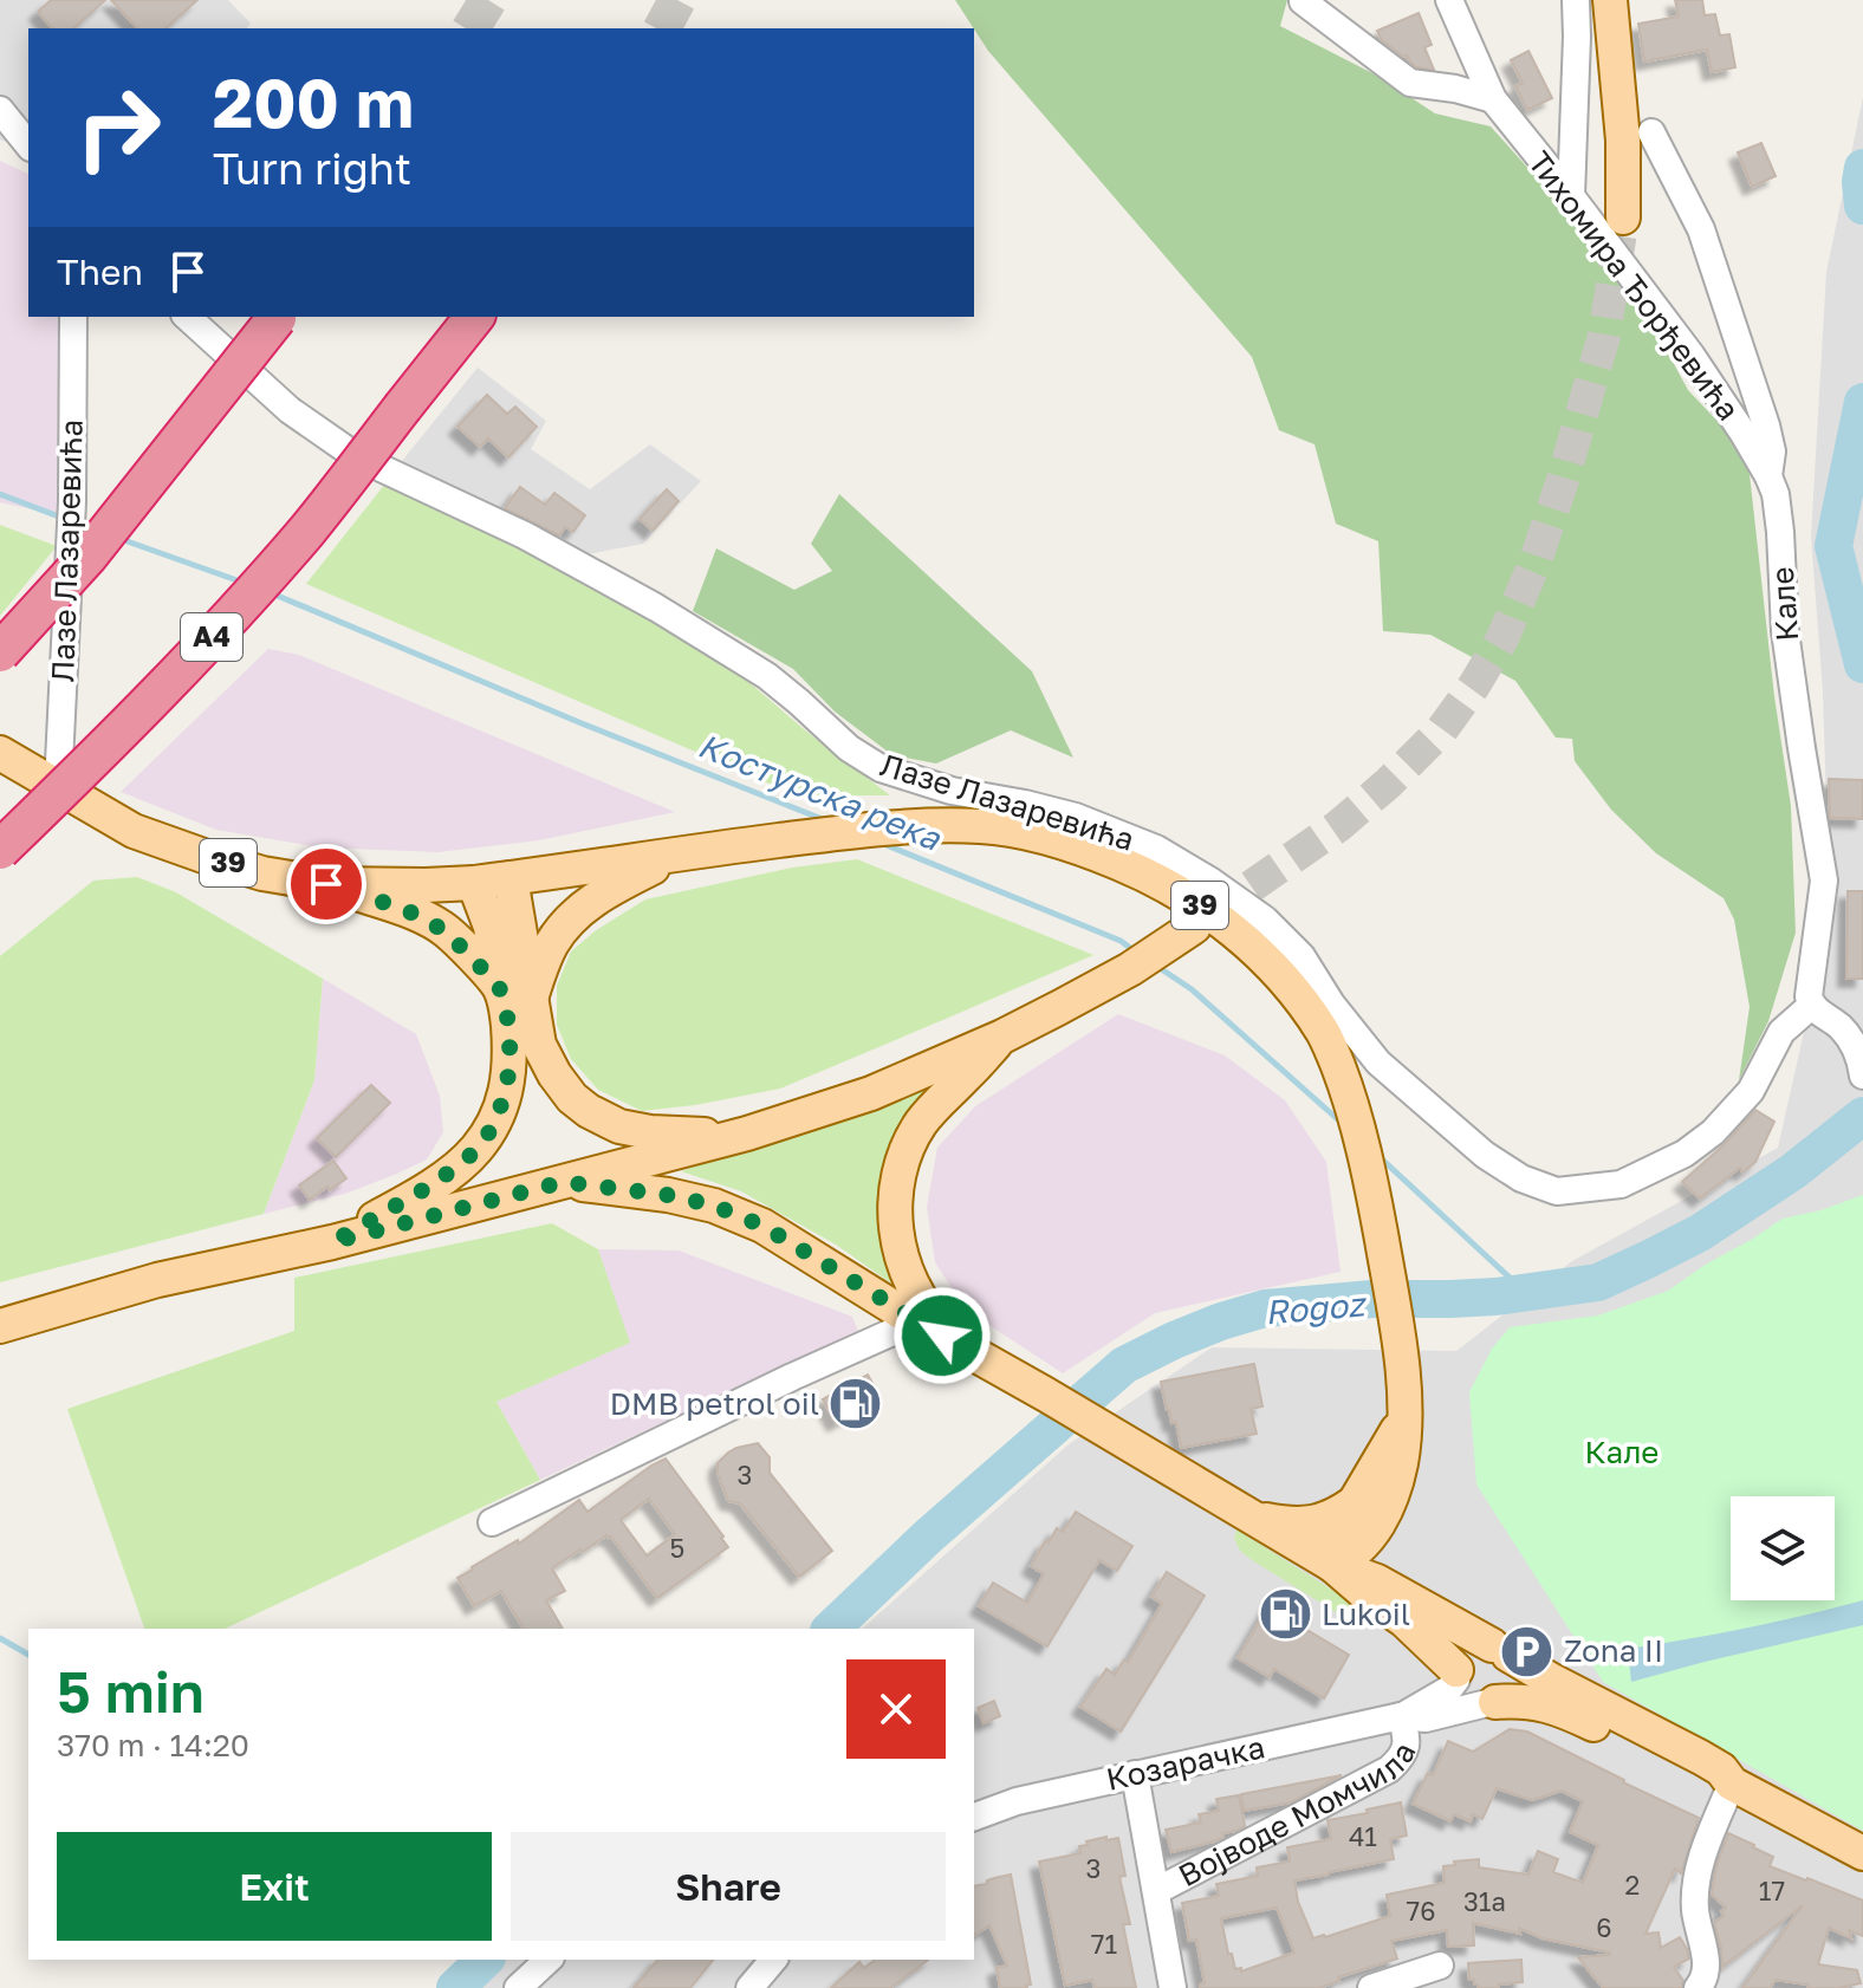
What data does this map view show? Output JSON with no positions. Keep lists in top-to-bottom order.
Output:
{
  "streets": {
    "highway": ["A4"],
    "main road": ["39"],
    "street": [
      "Тихомира Ђорђевића",
      "Лазе Лазаревића",
      "Кале",
      "Козарачка",
      "Војводе Момчила"
    ]
  },
  "crossings": [
    ["Тихомира Ђорђевића", "Кале"],
    ["Лазе Лазаревића", "Кале"],
    ["Лазе Лазаревића", "39"],
    ["Козарачка", "Војводе Момчила"]
  ],
  "water": ["Костурска река", "Rogoz"],
  "parks": ["Кале"],
  "places": {
    "fuel station": ["DMB petrol oil", "Lukoil"],
    "parking": ["Zona II"]
  },
  "house_numbers": [
    "3",
    "5",
    "41",
    "3",
    "2",
    "17",
    "31a",
    "76",
    "6",
    "71"
  ],
  "page": {
    "turn": ["200 m", "Turn right"],
    "then": "Then",
    "heading": ["5 min", "370 m · 14:20"],
    "buttons": ["Exit", "Share"]
  }
}
